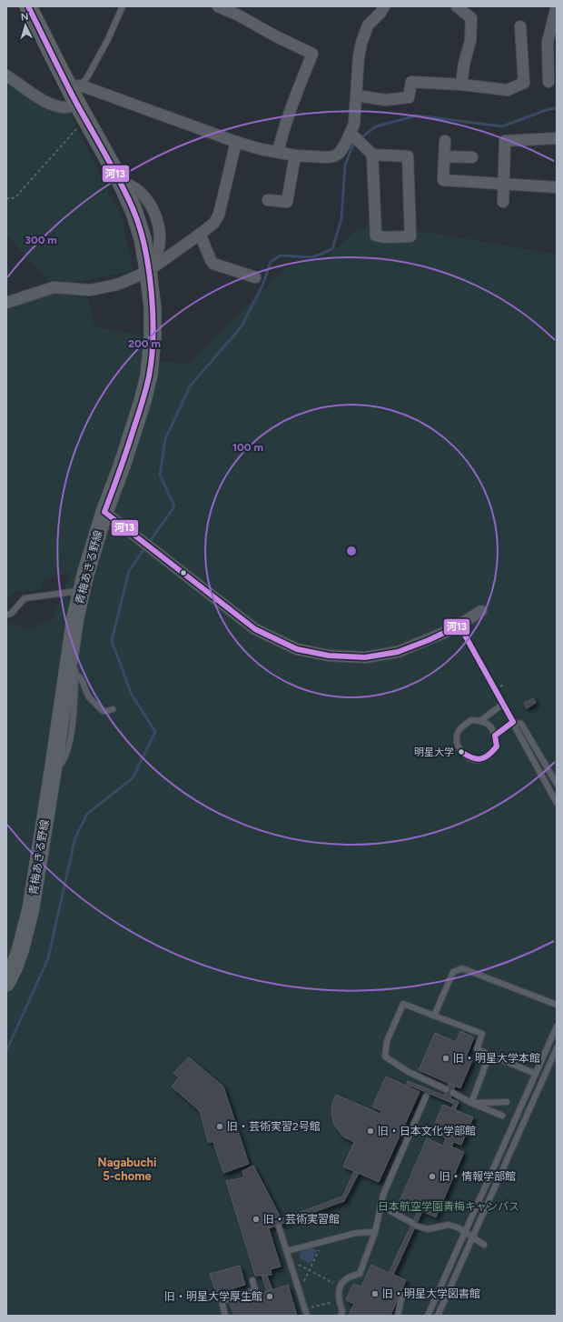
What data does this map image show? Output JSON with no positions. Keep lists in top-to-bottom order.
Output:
{
  "streets": {
    "main road": ["青梅あきる野線"]
  },
  "districts": ["Nagabuchi 5-chome"],
  "parks": ["日本航空学園青梅キャンパス"],
  "places": [
    "明星大学",
    "旧・明星大学本館",
    "旧・芸術実習2号館",
    "旧・日本文化学部館",
    "旧・情報学部館",
    "旧・芸術実習館",
    "旧・明星大学図書館",
    "旧・明星大学厚生館"
  ],
  "lines": ["transit line 河13"],
  "north": "top",
  "rings": ["300 m", "200 m", "100 m"]
}
